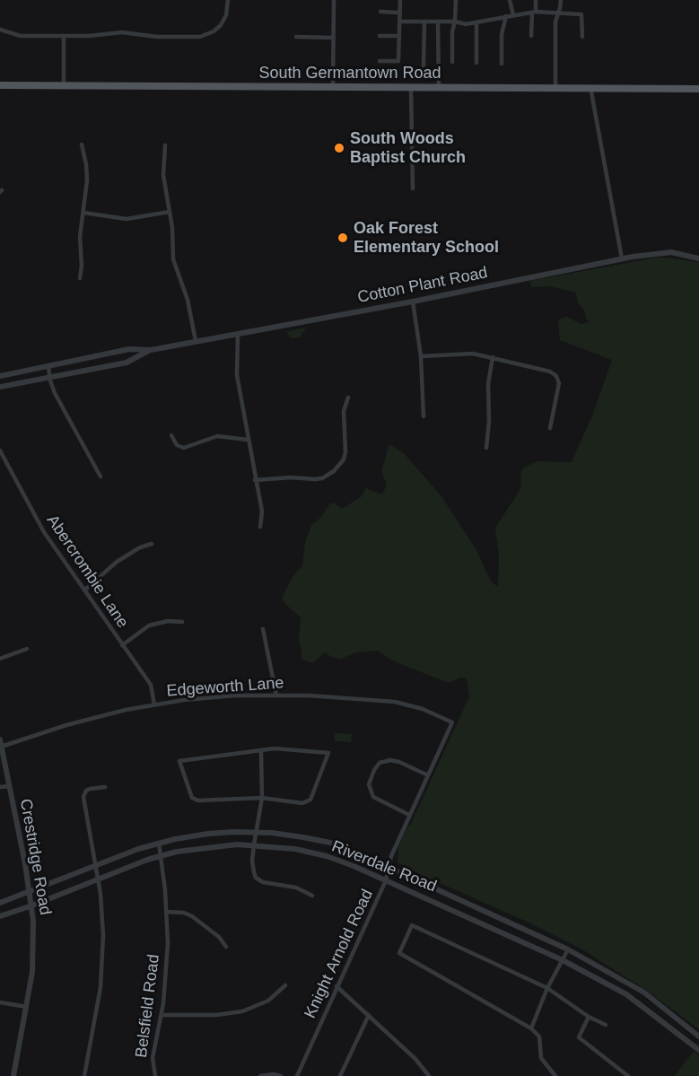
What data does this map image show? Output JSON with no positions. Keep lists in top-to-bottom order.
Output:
{
  "streets": {
    "main road": ["South Germantown Road"],
    "street": [
      "Cotton Plant Road",
      "Abercrombie Lane",
      "Edgeworth Lane",
      "Crestridge Road",
      "Riverdale Road",
      "Knight Arnold Road",
      "Belsfield Road"
    ]
  },
  "crossings": [
    ["Abercrombie Lane", "Edgeworth Lane"],
    ["Edgeworth Lane", "Crestridge Road"],
    ["Edgeworth Lane", "Knight Arnold Road"],
    ["Crestridge Road", "Riverdale Road"],
    ["Riverdale Road", "Knight Arnold Road"],
    ["Riverdale Road", "Belsfield Road"]
  ],
  "places": ["South Woods Baptist Church", "Oak Forest Elementary School"]
}
